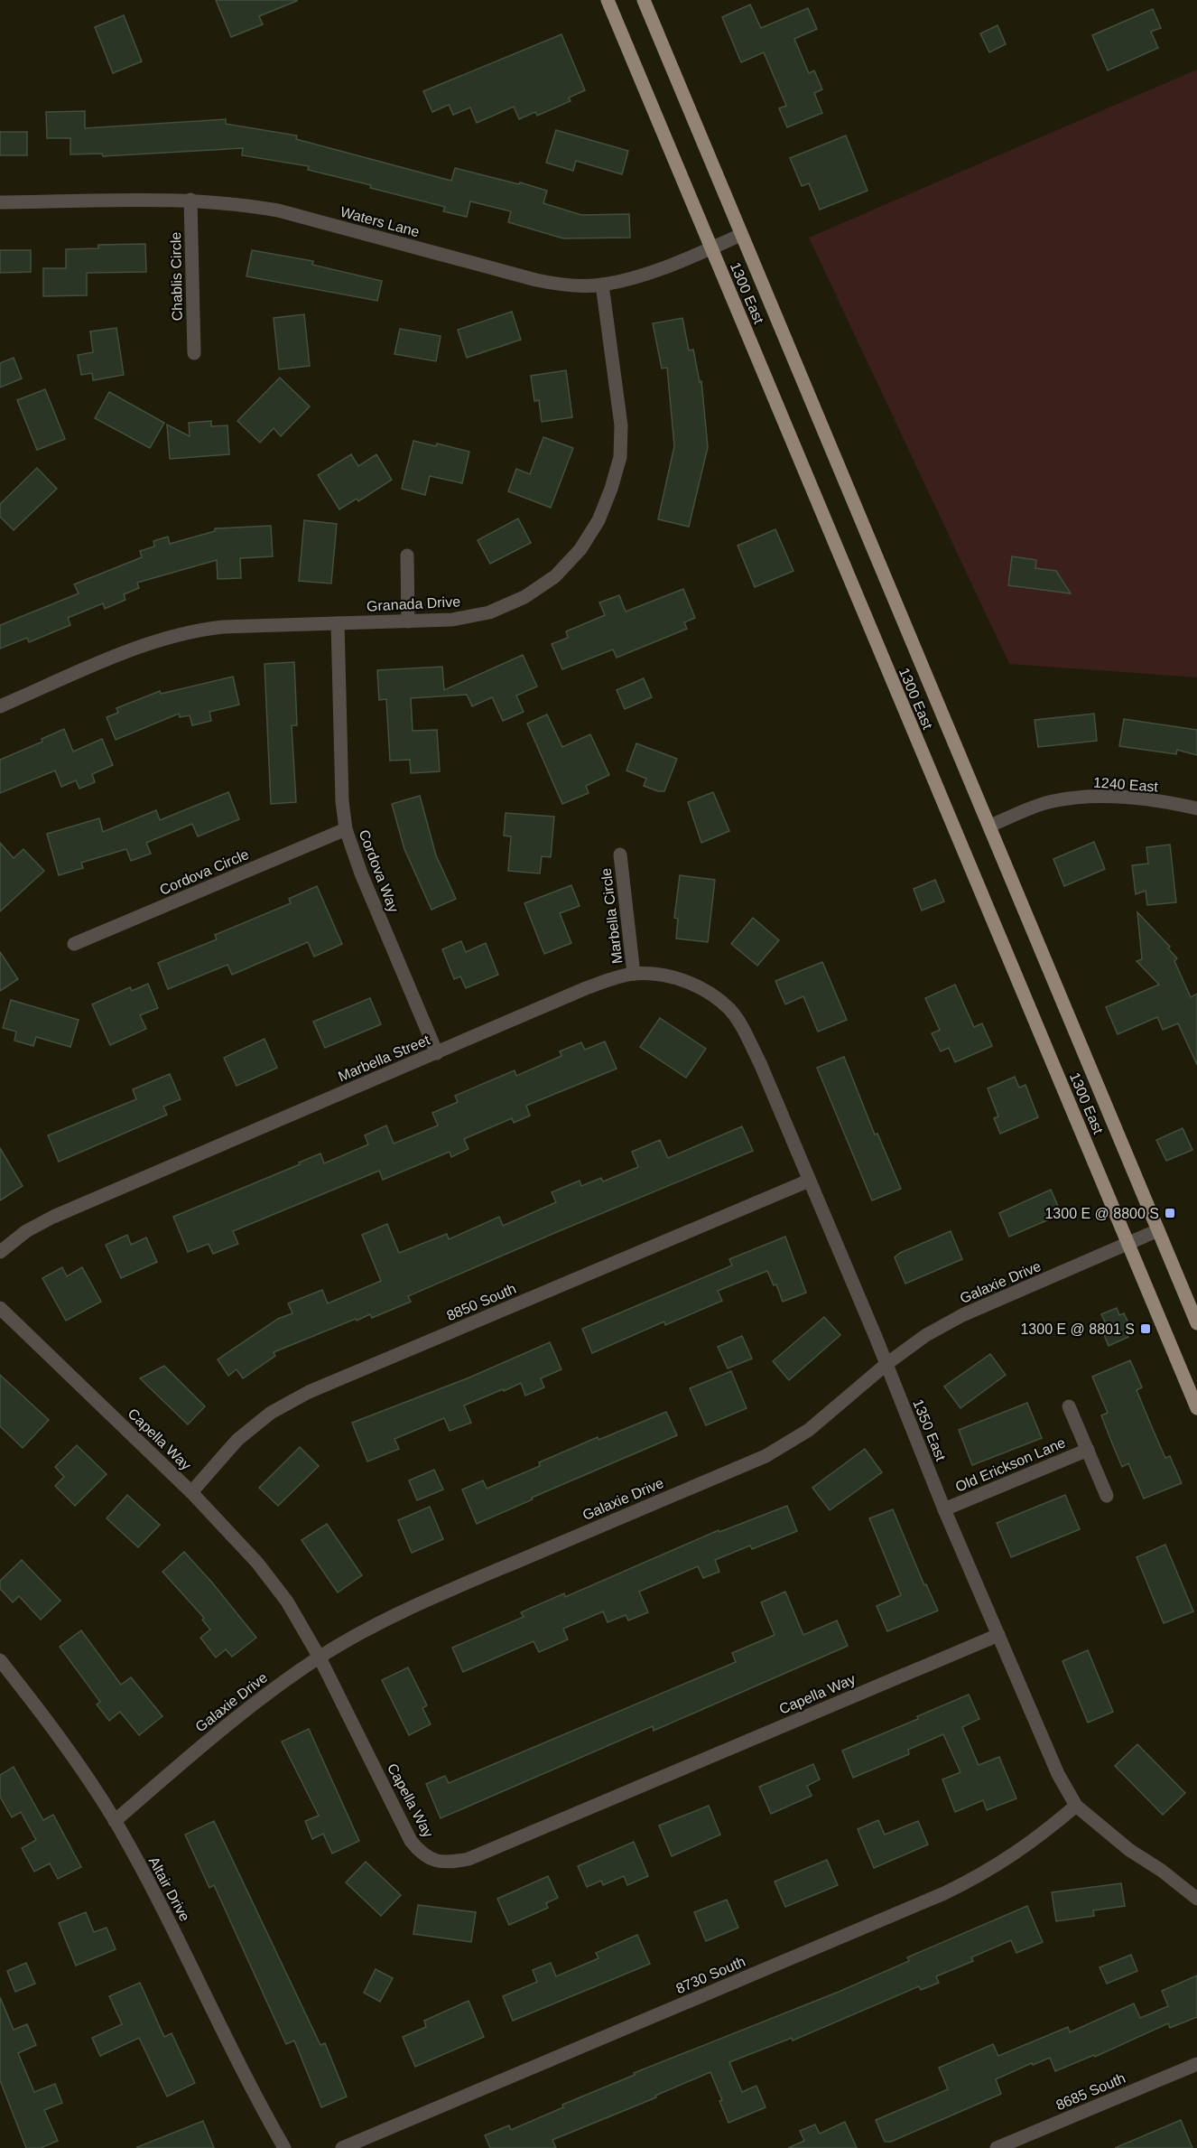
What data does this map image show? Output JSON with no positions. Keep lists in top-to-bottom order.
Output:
{
  "streets": {
    "main road": ["1300 East"],
    "street": [
      "Waters Lane",
      "Chablis Circle",
      "Granada Drive",
      "1240 East",
      "Cordova Way",
      "Cordova Circle",
      "Marbella Circle",
      "Marbella Street",
      "Galaxie Drive",
      "8850 South",
      "1350 East",
      "Capella Way",
      "Old Erickson Lane",
      "Altair Drive",
      "8730 South",
      "8685 South"
    ]
  },
  "crossings": [
    ["Waters Lane", "Chablis Circle"],
    ["Waters Lane", "1300 East"],
    ["Waters Lane", "Granada Drive"],
    ["1300 East", "1240 East"],
    ["1300 East", "Galaxie Drive"],
    ["Granada Drive", "Cordova Way"],
    ["Cordova Way", "Cordova Circle"],
    ["Cordova Way", "Marbella Street"],
    ["Marbella Circle", "Marbella Street"],
    ["Marbella Street", "1350 East"],
    ["Galaxie Drive", "1350 East"],
    ["Galaxie Drive", "Capella Way"],
    ["Galaxie Drive", "Altair Drive"],
    ["8850 South", "1350 East"],
    ["8850 South", "Capella Way"],
    ["1350 East", "Capella Way"],
    ["1350 East", "Old Erickson Lane"],
    ["1350 East", "8730 South"]
  ],
  "places": {
    "transit": ["1300 E @ 8800 S", "1300 E @ 8801 S"]
  }
}
